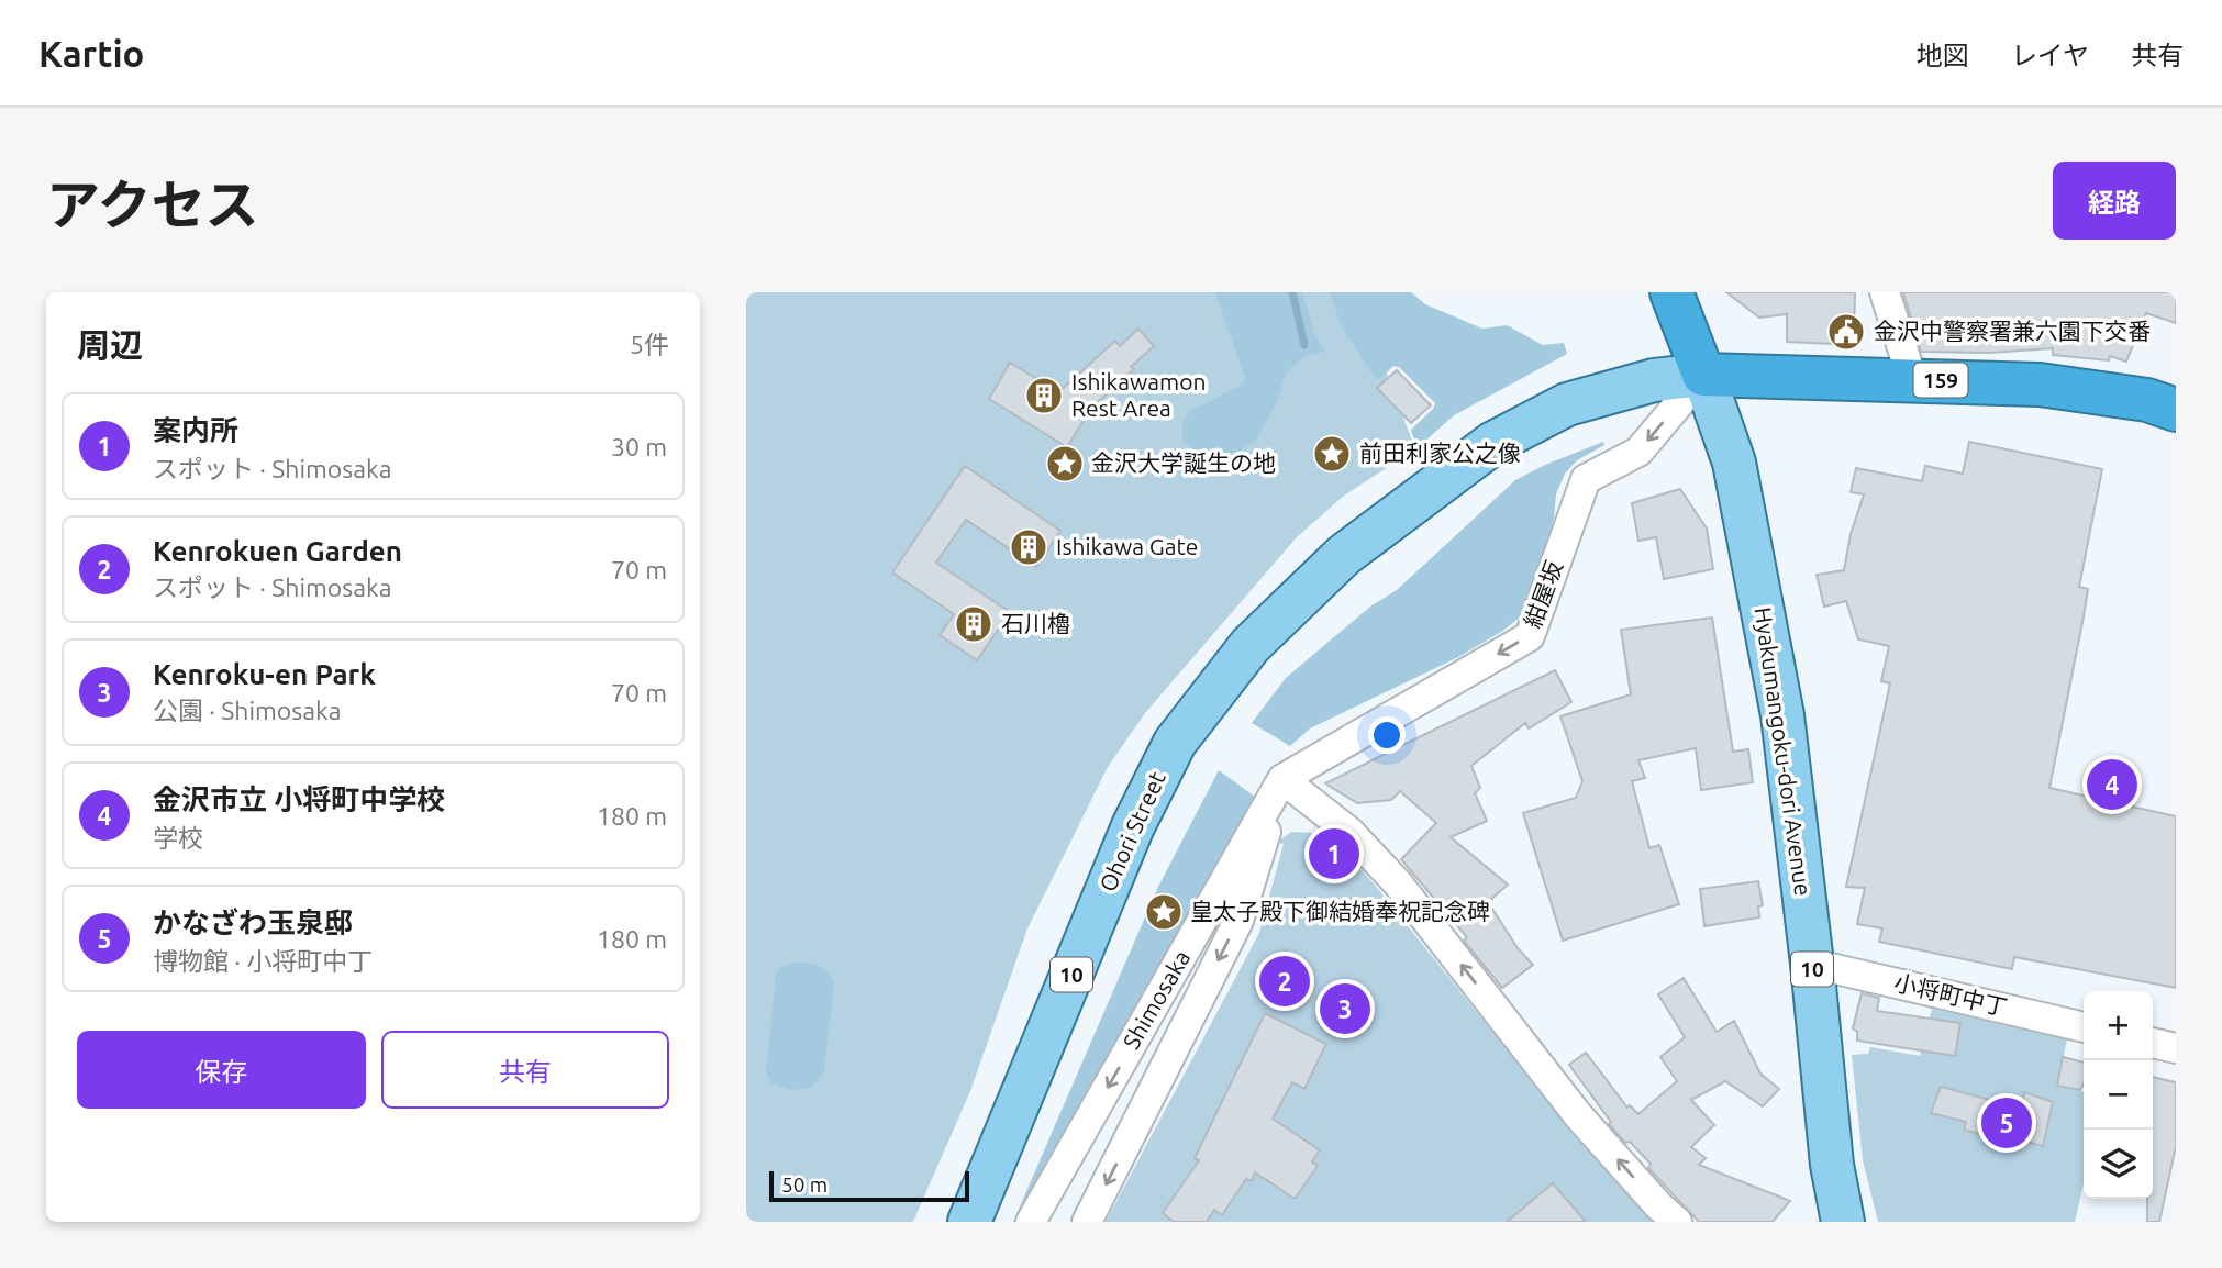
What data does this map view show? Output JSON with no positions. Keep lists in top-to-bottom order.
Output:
{
  "streets": {
    "highway": ["159", "Hyakumangoku-dori Avenue"],
    "main road": ["Ohori Street", "10"],
    "street": ["紺屋坂", "小将町中丁", "Shimosaka"]
  },
  "crossings": [
    ["159", "紺屋坂"],
    ["159", "Hyakumangoku-dori Avenue"],
    ["159", "Ohori Street"],
    ["紺屋坂", "Hyakumangoku-dori Avenue"],
    ["紺屋坂", "Ohori Street"],
    ["紺屋坂", "Shimosaka"],
    ["Hyakumangoku-dori Avenue", "Ohori Street"],
    ["Hyakumangoku-dori Avenue", "小将町中丁"]
  ],
  "one_way": ["紺屋坂"],
  "places": {
    "public building": ["金沢中警察署兼六園下交番"],
    "building": ["Ishikawamon Rest Area", "Ishikawa Gate", "石川櫓"],
    "place": ["前田利家公之像", "金沢大学誕生の地", "皇太子殿下御結婚奉祝記念碑"]
  },
  "scale_bar": "50 m",
  "page": {
    "header": "Kartio",
    "nav": ["地図", "レイヤ", "共有"],
    "title": "アクセス",
    "buttons": [
      "経路",
      ["保存", "共有"]
    ],
    "heading": ["周辺", "5件"],
    "list": [
      {
        "mark": "1",
        "name": "案内所",
        "note": "スポット · Shimosaka",
        "value": "30 m"
      },
      {
        "mark": "2",
        "name": "Kenrokuen Garden",
        "note": "スポット · Shimosaka",
        "value": "70 m"
      },
      {
        "mark": "3",
        "name": "Kenroku-en Park",
        "note": "公園 · Shimosaka",
        "value": "70 m"
      },
      {
        "mark": "4",
        "name": "金沢市立 小将町中学校",
        "note": "学校",
        "value": "180 m"
      },
      {
        "mark": "5",
        "name": "かなざわ玉泉邸",
        "note": "博物館 · 小将町中丁",
        "value": "180 m"
      }
    ],
    "pins": [
      "4",
      "1",
      "2",
      "3",
      "5"
    ],
    "map_buttons": ["+", "−"],
    "scale": "50 m"
  }
}
